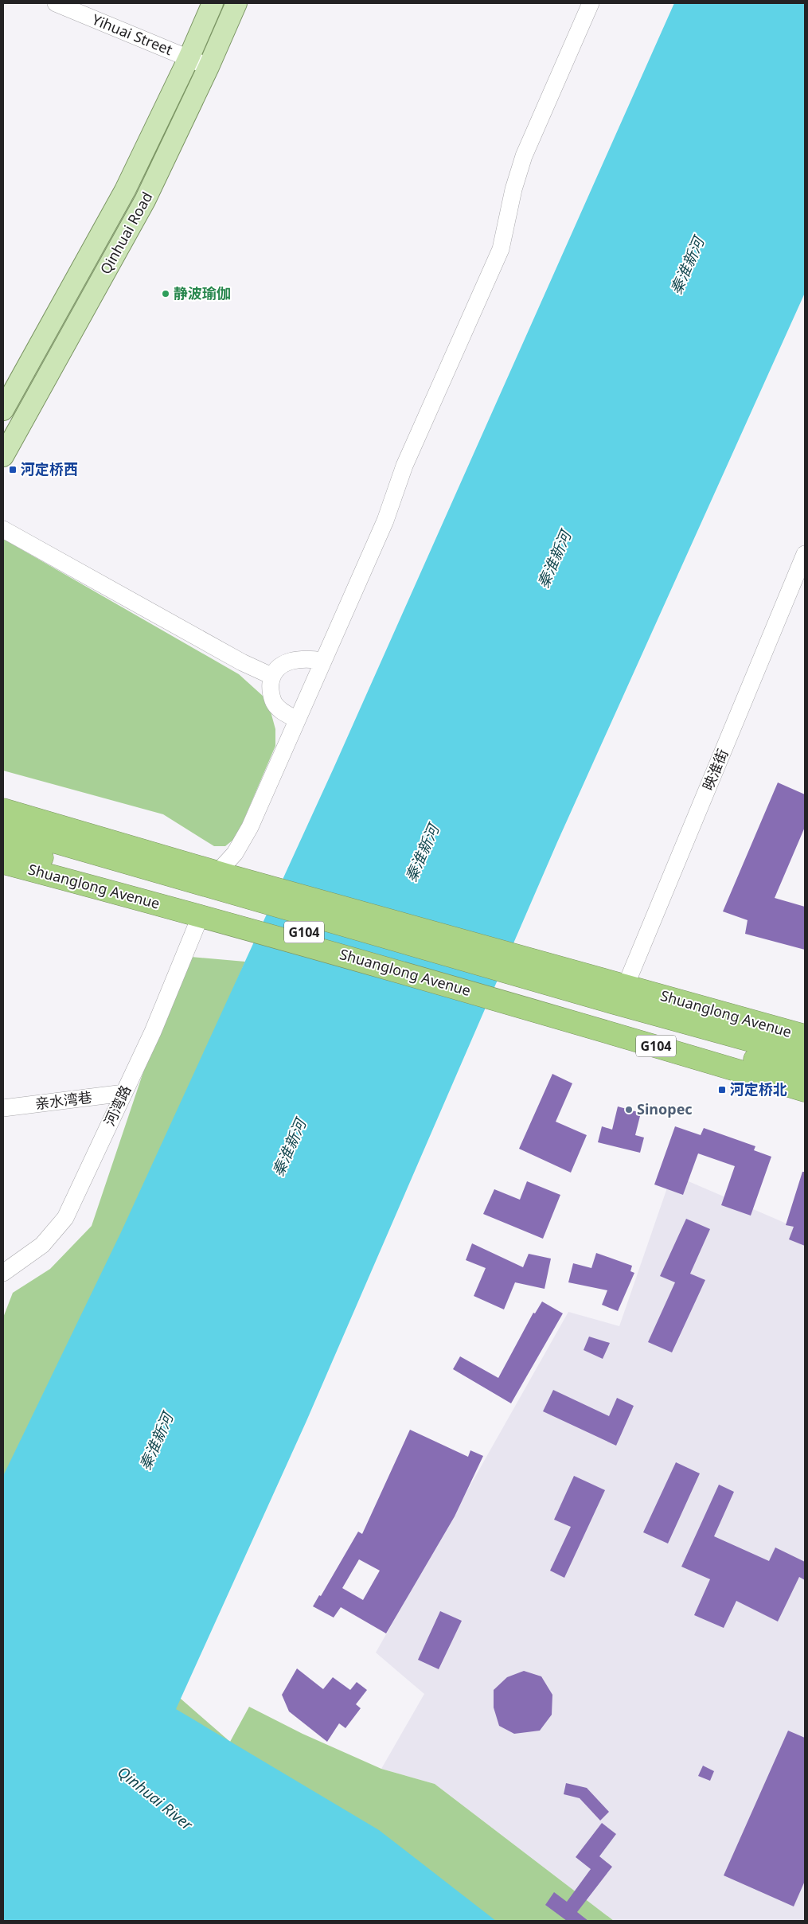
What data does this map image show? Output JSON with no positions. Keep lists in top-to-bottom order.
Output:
{
  "streets": {
    "highway": ["Shuanglong Avenue", "G104"],
    "main road": ["Qinhuai Road"],
    "street": [
      "Yihuai Street",
      "映淮街",
      "亲水湾巷",
      "河湾路"
    ]
  },
  "crossings": [
    ["Yihuai Street", "Qinhuai Road"],
    ["映淮街", "Shuanglong Avenue"],
    ["Shuanglong Avenue", "河湾路"],
    ["亲水湾巷", "河湾路"]
  ],
  "water": ["秦淮新河", "Qinhuai River"],
  "places": {
    "other": ["静波瑜伽", "Sinopec"],
    "transit": ["河定桥西", "河定桥北"]
  }
}
